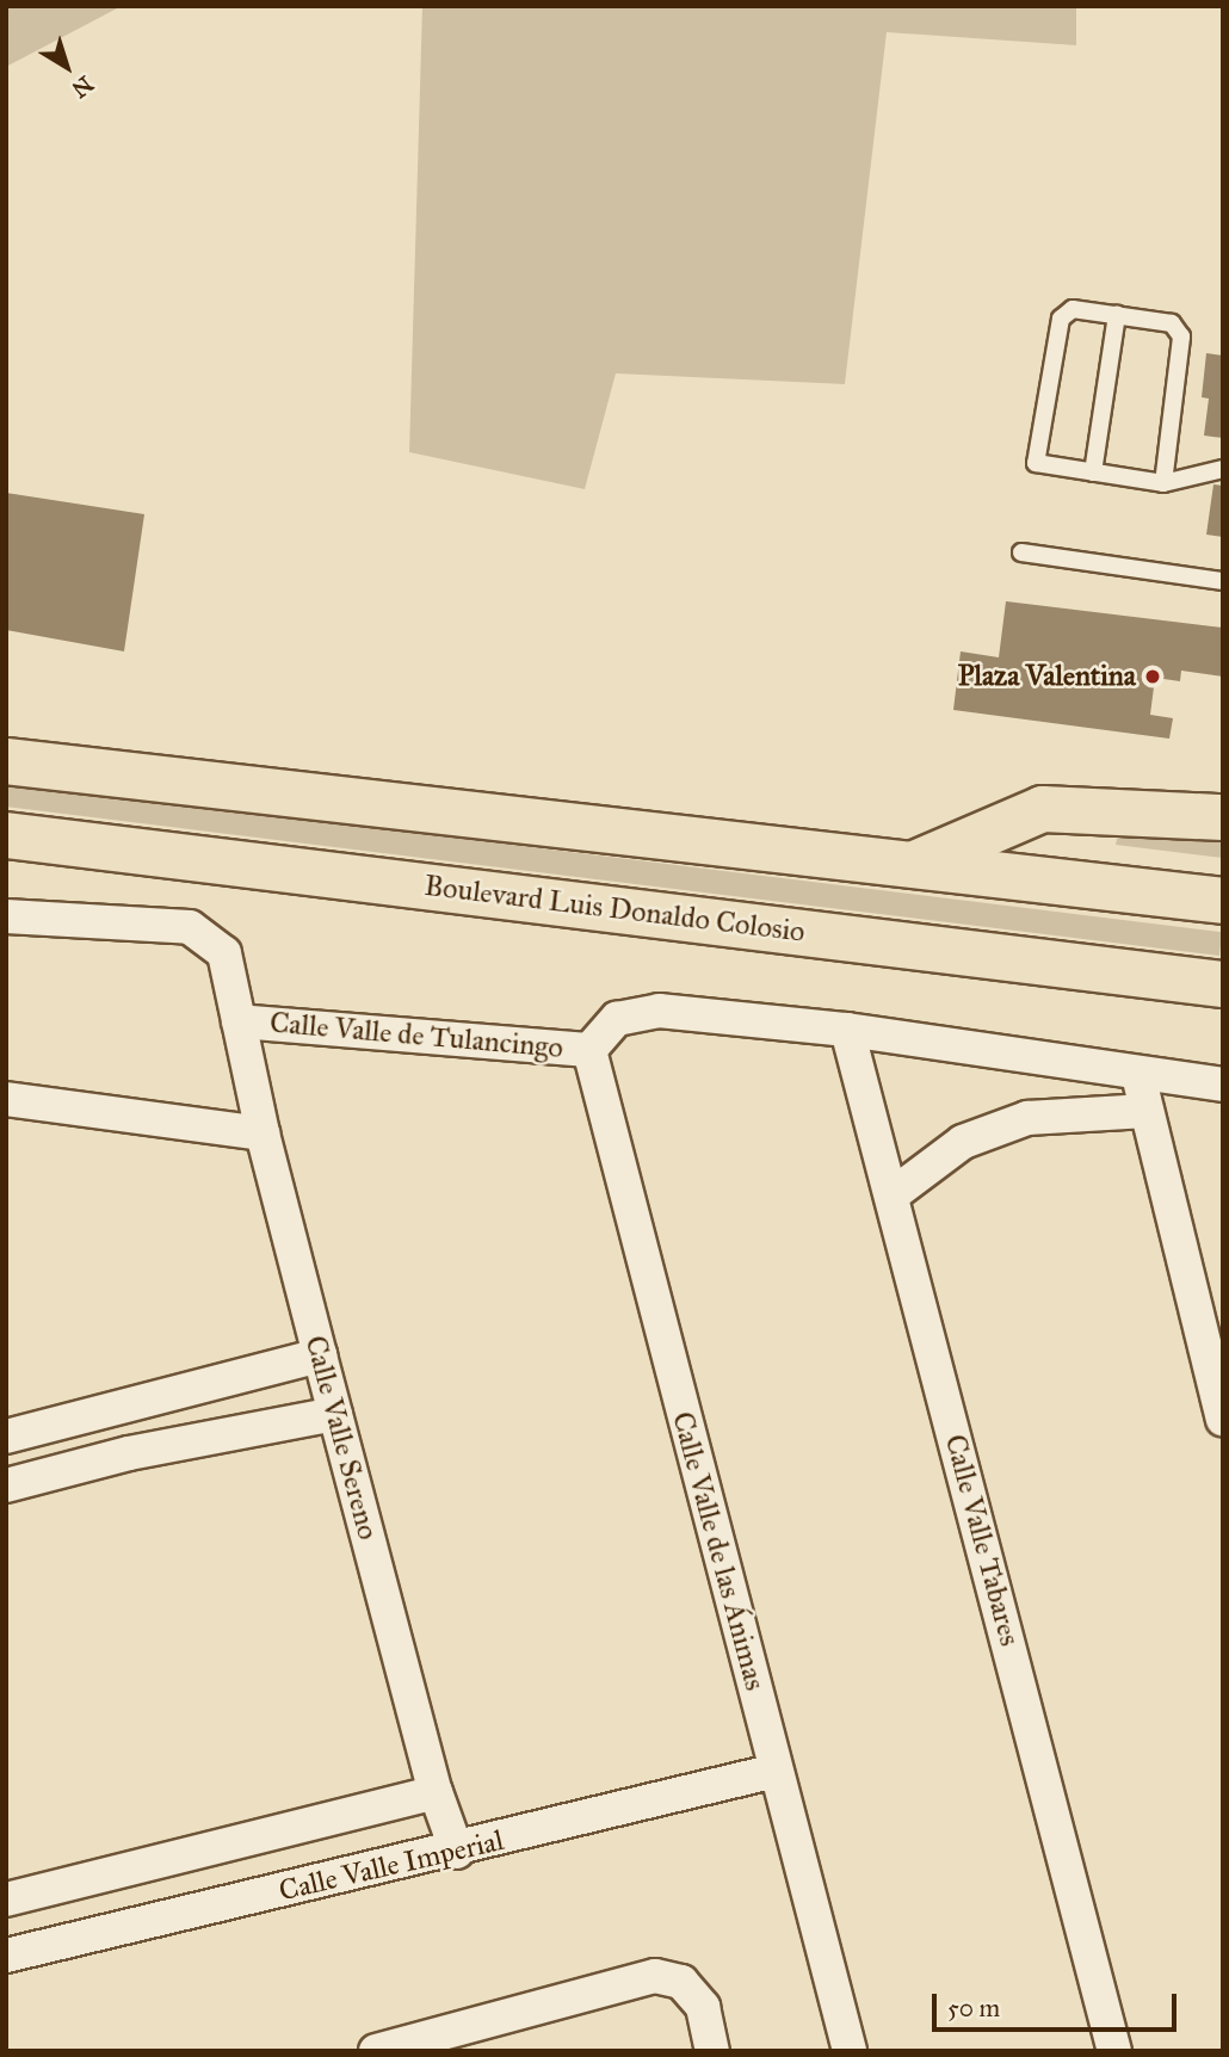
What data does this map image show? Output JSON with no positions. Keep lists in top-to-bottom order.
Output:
{
  "streets": {
    "main road": ["Boulevard Luis Donaldo Colosio"],
    "street": [
      "Calle Valle de Tulancingo",
      "Calle Valle Sereno",
      "Calle Valle Tabares",
      "Calle Valle de las Ánimas",
      "Calle Valle Imperial"
    ]
  },
  "crossings": [
    ["Calle Valle de Tulancingo", "Calle Valle Sereno"],
    ["Calle Valle de Tulancingo", "Calle Valle Tabares"],
    ["Calle Valle de Tulancingo", "Calle Valle de las Ánimas"],
    ["Calle Valle Sereno", "Calle Valle Imperial"],
    ["Calle Valle de las Ánimas", "Calle Valle Imperial"]
  ],
  "places": ["Plaza Valentina"],
  "scale_bar": "50 m",
  "north": "bottom right"
}
